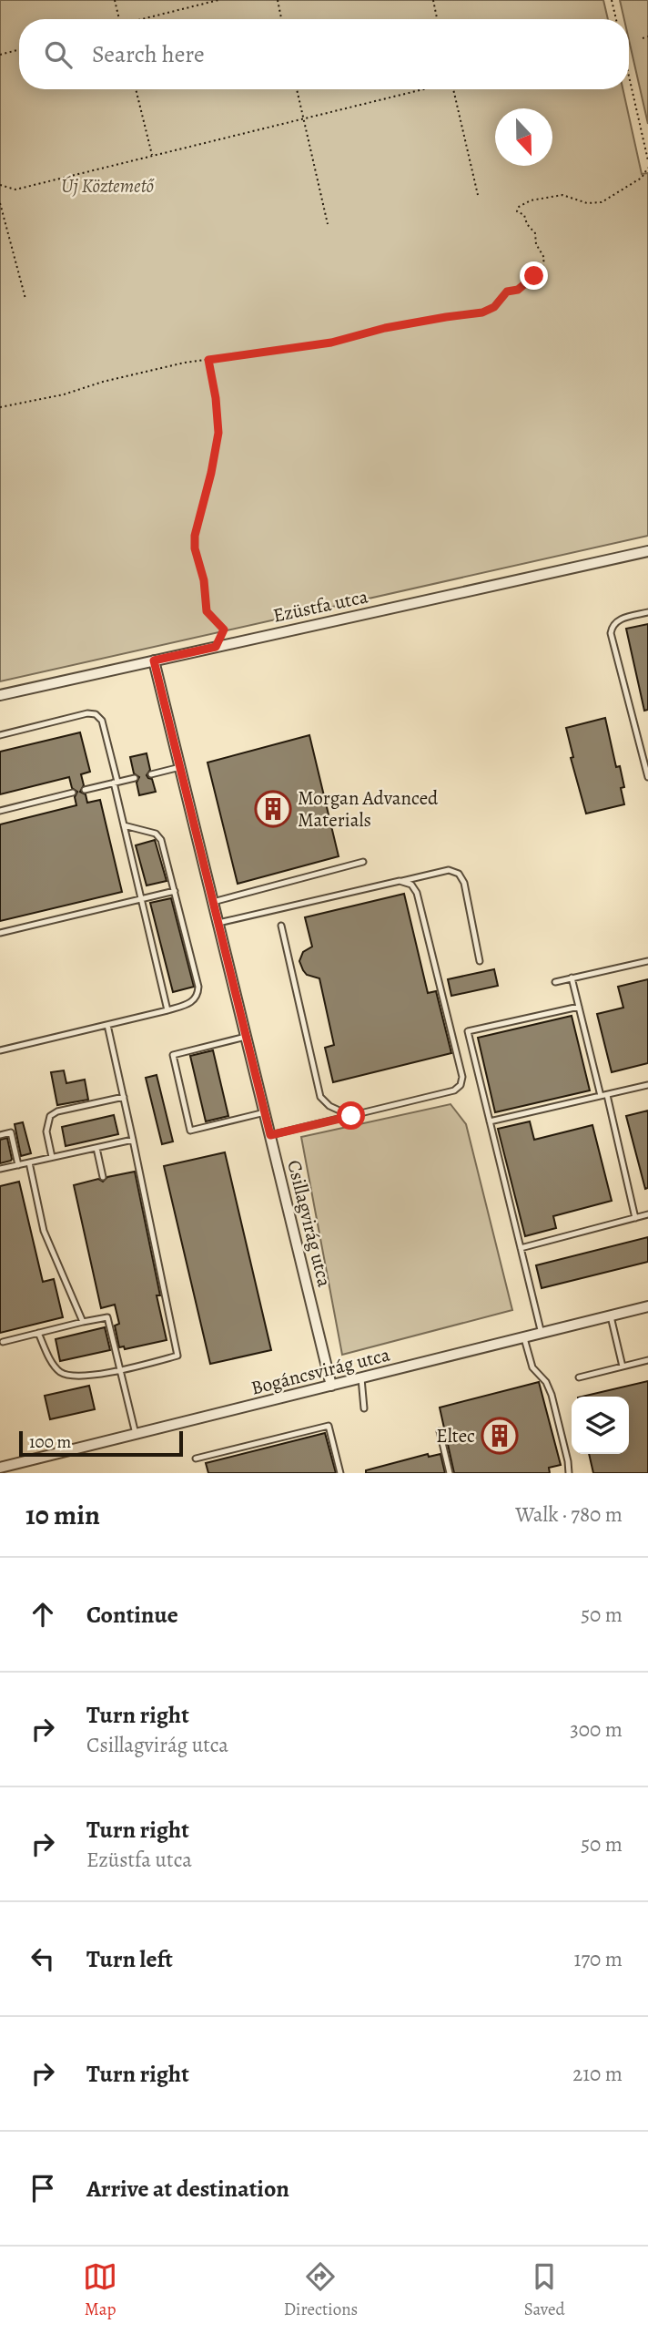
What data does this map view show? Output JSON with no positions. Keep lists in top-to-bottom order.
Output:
{
  "streets": {
    "street": ["Ezüstfa utca", "Csillagvirág utca", "Bogáncsvirág utca"]
  },
  "crossings": [
    ["Ezüstfa utca", "Csillagvirág utca"],
    ["Csillagvirág utca", "Bogáncsvirág utca"]
  ],
  "parks": ["Új Köztemető"],
  "places": {
    "building": ["Morgan Advanced Materials", "Eltec"]
  },
  "scale_bar": "100 m",
  "north": "bottom",
  "page": {
    "search": "Search here",
    "scale": "100 m",
    "heading": ["10 min", "Walk · 780 m"],
    "list": [
      ["Continue", "50 m"],
      ["Turn right", "Csillagvirág utca", "300 m"],
      ["Turn right", "Ezüstfa utca", "50 m"],
      ["Turn left", "170 m"],
      ["Turn right", "210 m"],
      "Arrive at destination"
    ],
    "nav": ["Map", "Directions", "Saved"]
  }
}
